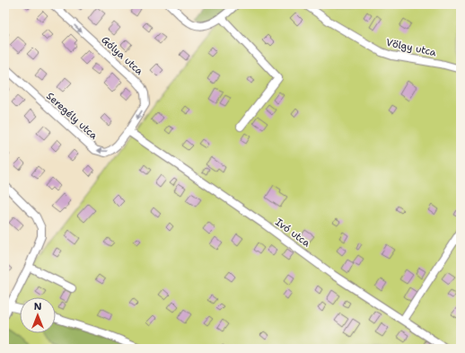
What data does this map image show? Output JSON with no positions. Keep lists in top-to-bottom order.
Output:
{
  "streets": {
    "street": [
      "Völgy utca",
      "Gólya utca",
      "Seregély utca",
      "Ivó utca"
    ]
  },
  "crossings": [
    ["Gólya utca", "Seregély utca"],
    ["Gólya utca", "Ivó utca"],
    ["Seregély utca", "Ivó utca"]
  ],
  "one_way": ["Gólya utca", "Seregély utca"],
  "north": "top"
}
